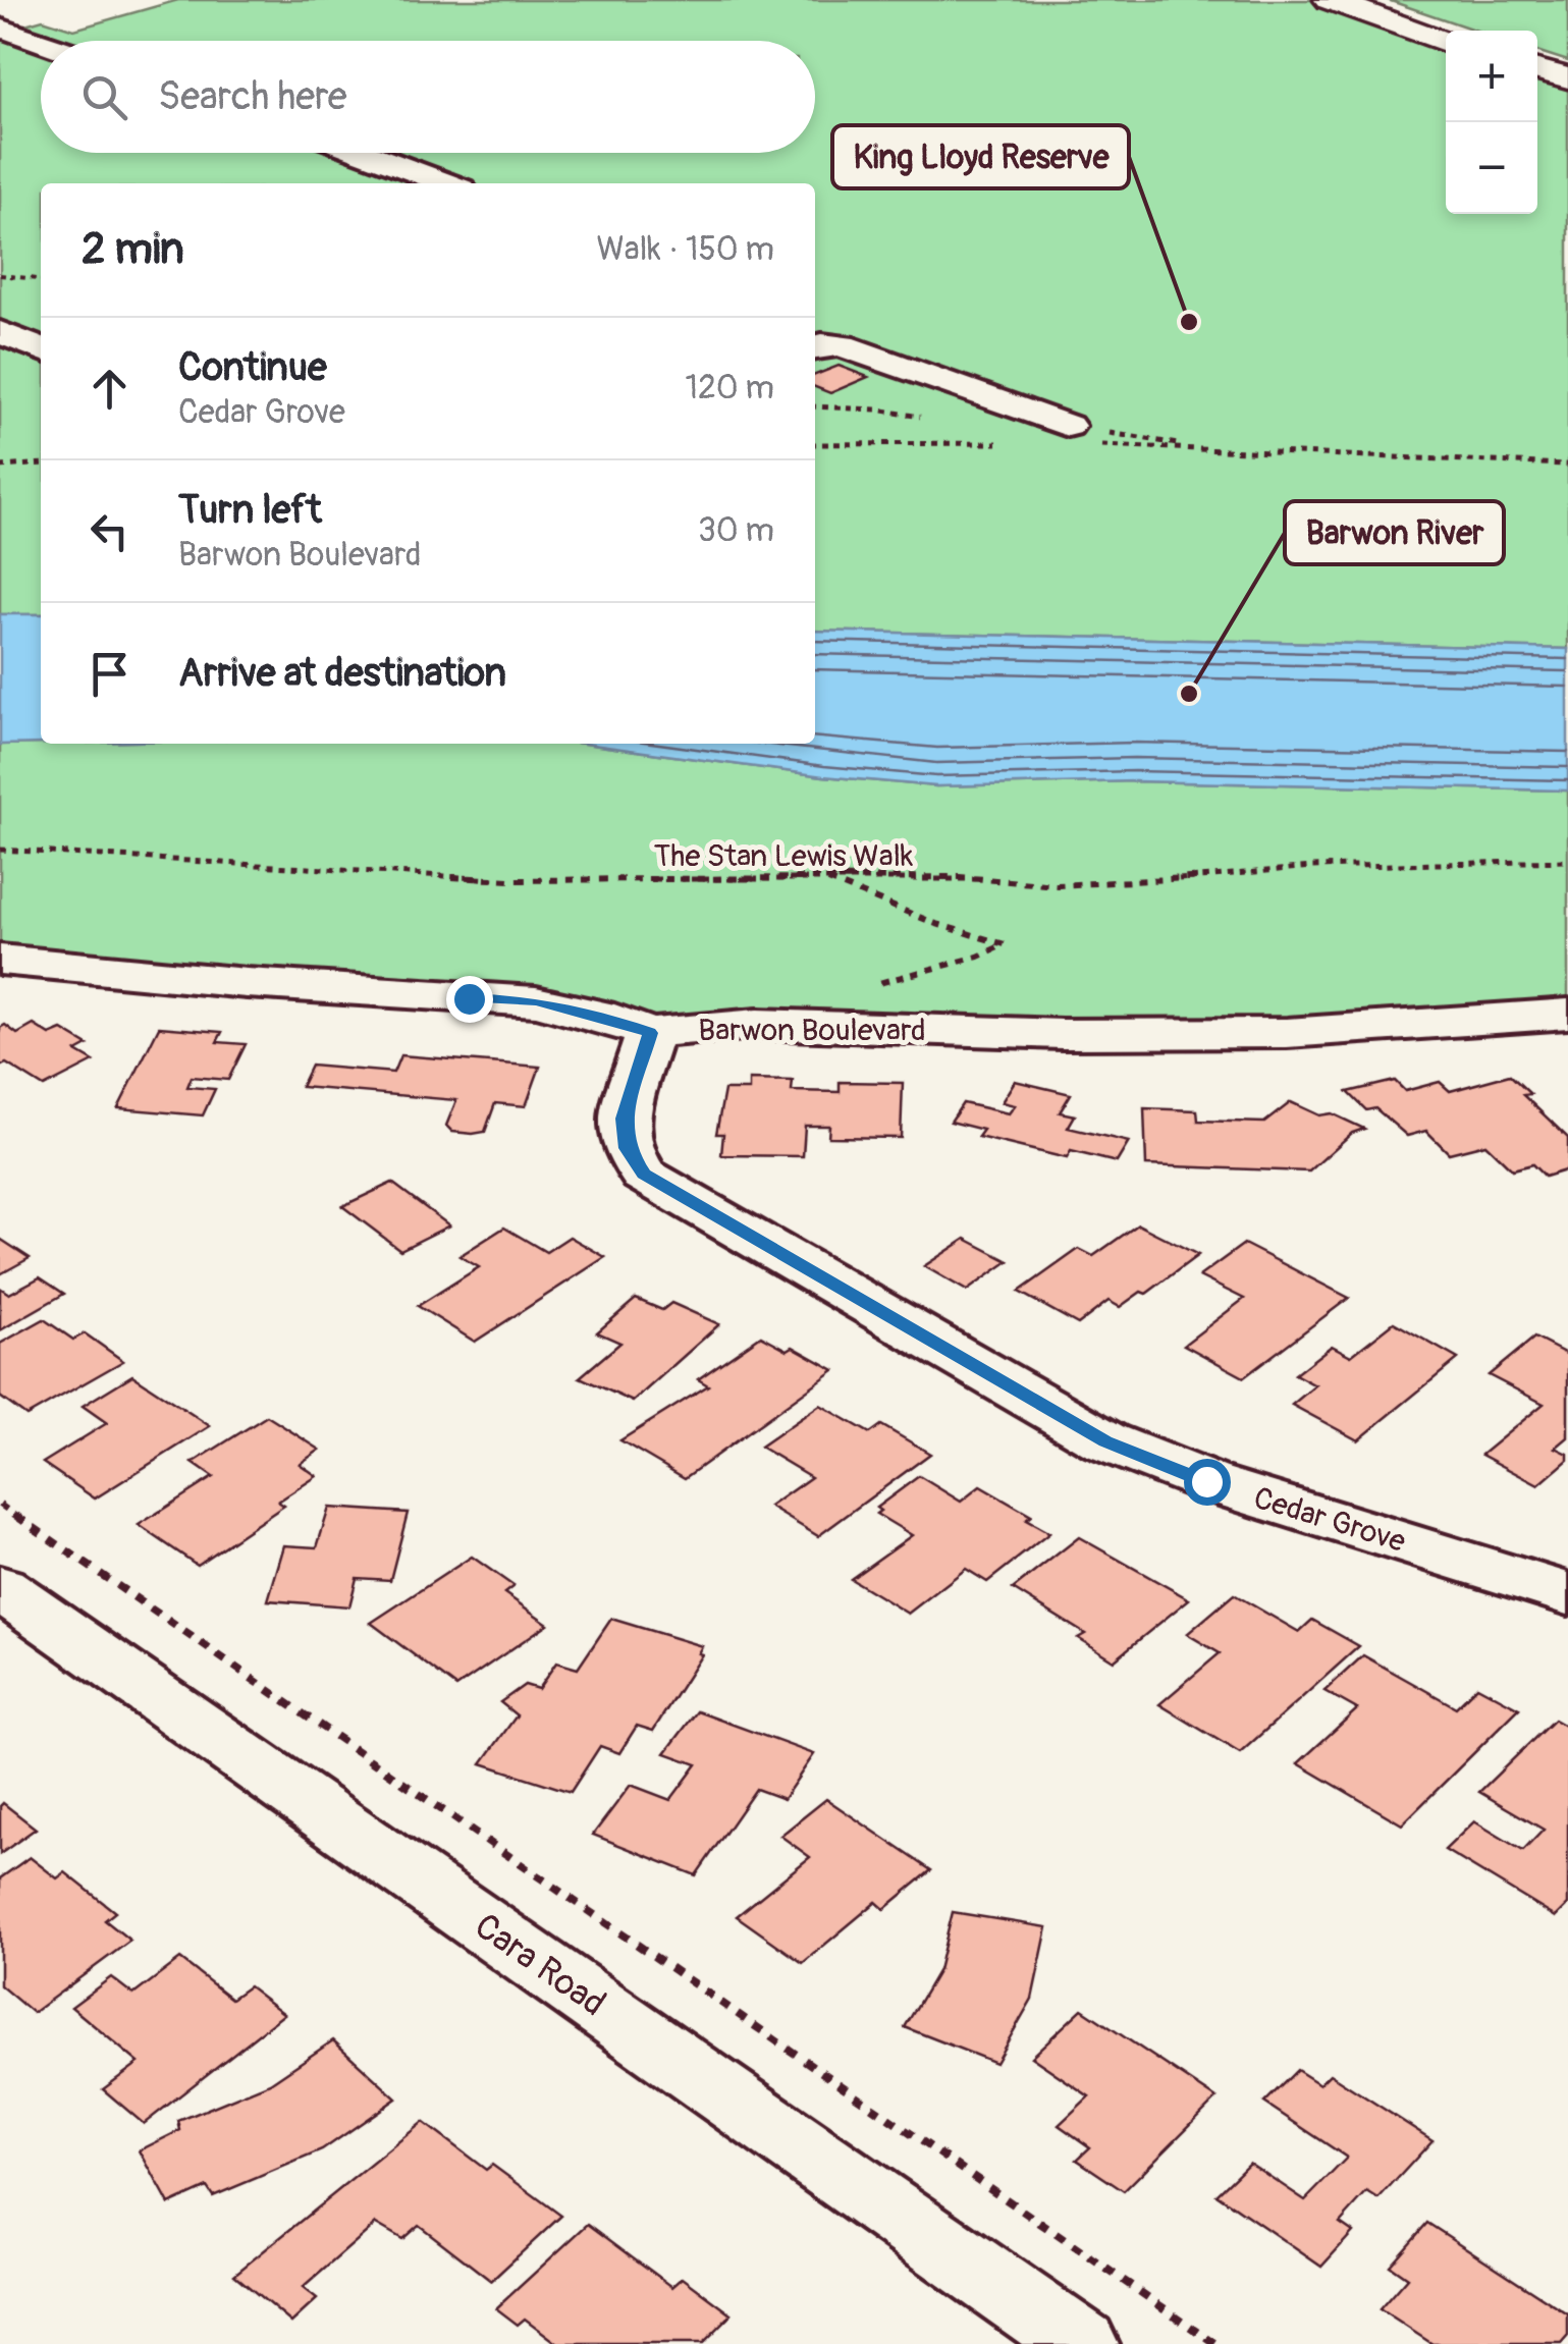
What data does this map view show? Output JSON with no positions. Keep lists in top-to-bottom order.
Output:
{
  "streets": {
    "street": ["Barwon Boulevard", "Cedar Grove", "Cara Road"],
    "path": ["The Stan Lewis Walk"]
  },
  "crossings": [
    ["Barwon Boulevard", "Cedar Grove"]
  ],
  "places": ["King Lloyd Reserve", "Barwon River"],
  "page": {
    "map_buttons": ["+", "−"],
    "search": "Search here",
    "heading": ["2 min", "Walk · 150 m"],
    "list": [
      ["Continue", "Cedar Grove", "120 m"],
      ["Turn left", "Barwon Boulevard", "30 m"],
      "Arrive at destination"
    ]
  }
}
